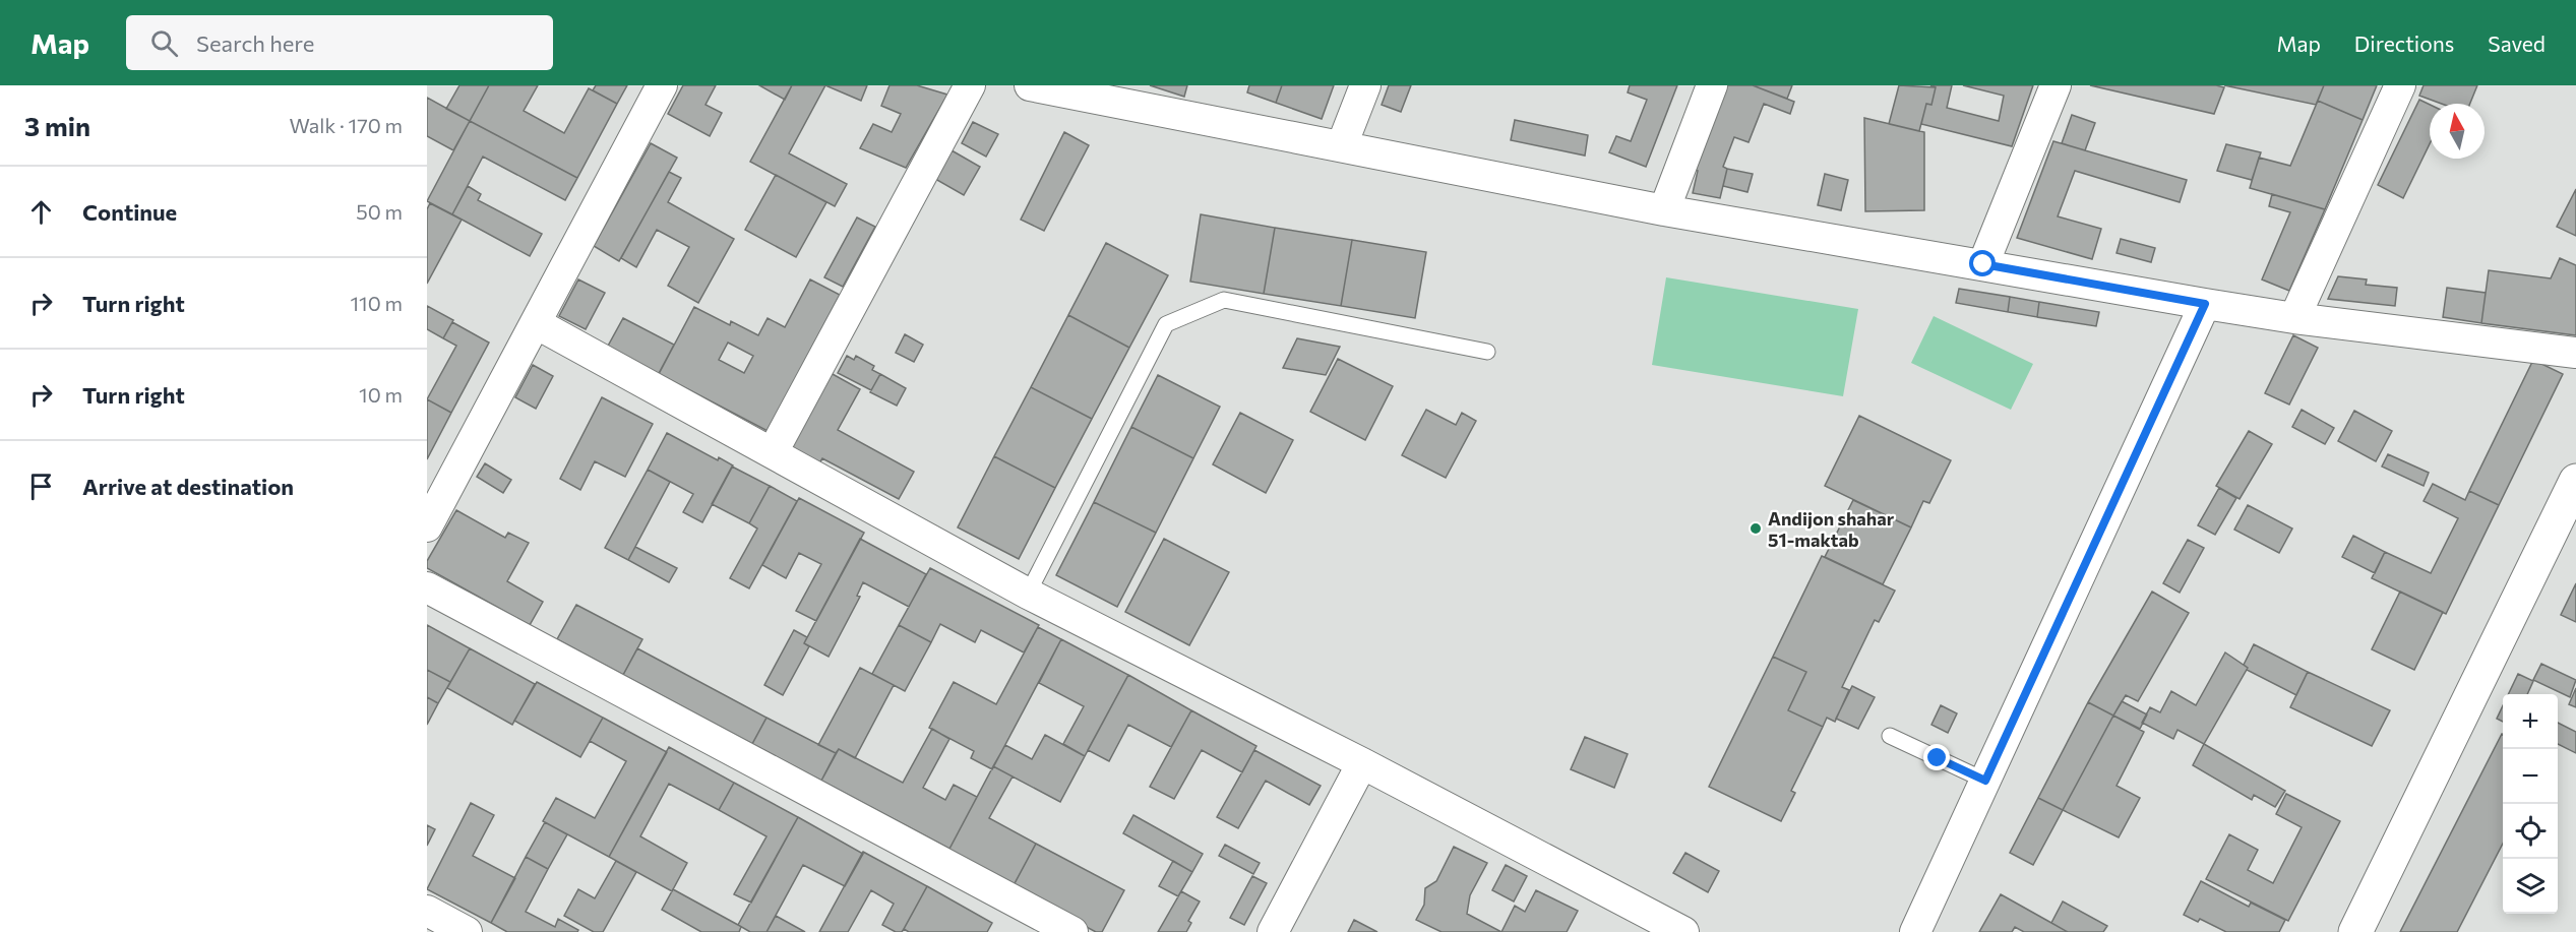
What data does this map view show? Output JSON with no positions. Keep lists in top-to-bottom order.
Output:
{
  "places": ["Andijon shahar 51-maktab"],
  "north": "top",
  "page": {
    "header": "Map",
    "search": "Search here",
    "nav": ["Map", "Directions", "Saved"],
    "heading": ["3 min", "Walk · 170 m"],
    "list": [
      ["Continue", "50 m"],
      ["Turn right", "110 m"],
      ["Turn right", "10 m"],
      "Arrive at destination"
    ],
    "map_buttons": ["+", "−"]
  }
}
